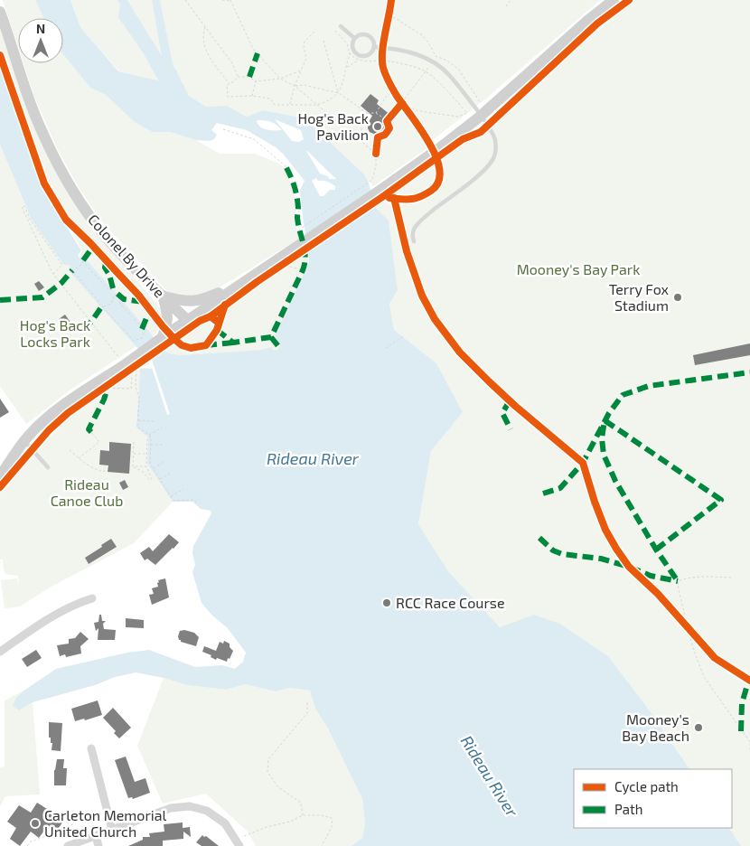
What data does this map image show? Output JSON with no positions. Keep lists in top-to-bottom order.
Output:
{
  "streets": {
    "main road": ["Colonel By Drive"]
  },
  "water": ["Rideau River"],
  "parks": ["Mooney's Bay Park", "Hog's Back Locks Park", "Rideau Canoe Club"],
  "places": [
    "Hog's Back Pavilion",
    "Terry Fox Stadium",
    "RCC Race Course",
    "Mooney's Bay Beach",
    "Carleton Memorial United Church"
  ],
  "legend": ["Cycle path", "Path"],
  "north": "top"
}
